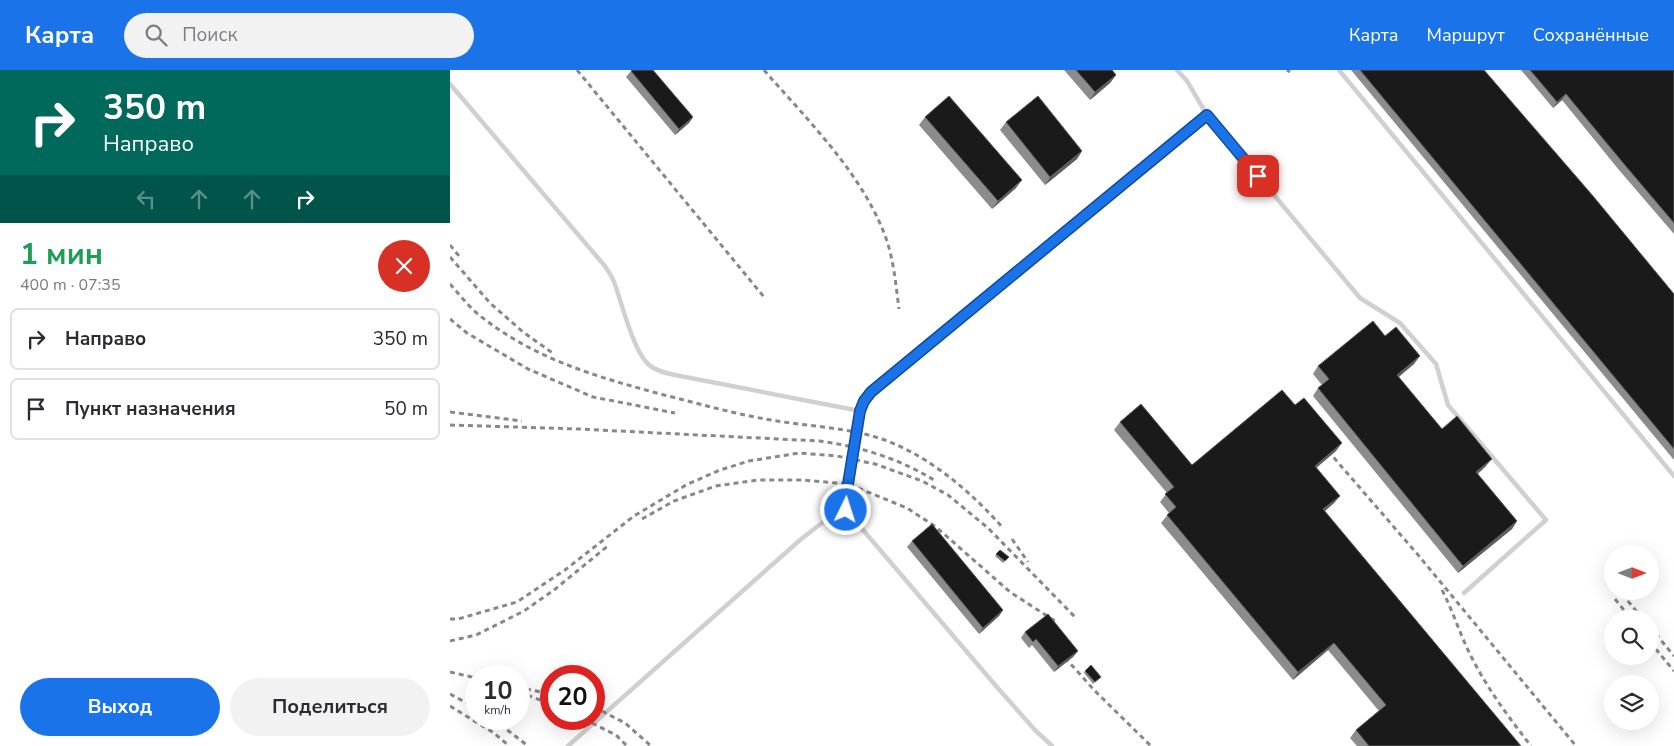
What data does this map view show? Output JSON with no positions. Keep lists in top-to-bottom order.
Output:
{
  "north": "right",
  "page": {
    "header": "Карта",
    "search": "Поиск",
    "nav": ["Карта", "Маршрут", "Сохранённые"],
    "turn": ["350 m", "Направо"],
    "heading": ["1 мин", "400 m · 07:35"],
    "list": [
      {
        "name": "Направо",
        "value": "350 m"
      },
      {
        "name": "Пункт назначения",
        "value": "50 m"
      }
    ],
    "speed": "10 km/h",
    "limit": "20",
    "buttons": ["Выход", "Поделиться"]
  }
}
